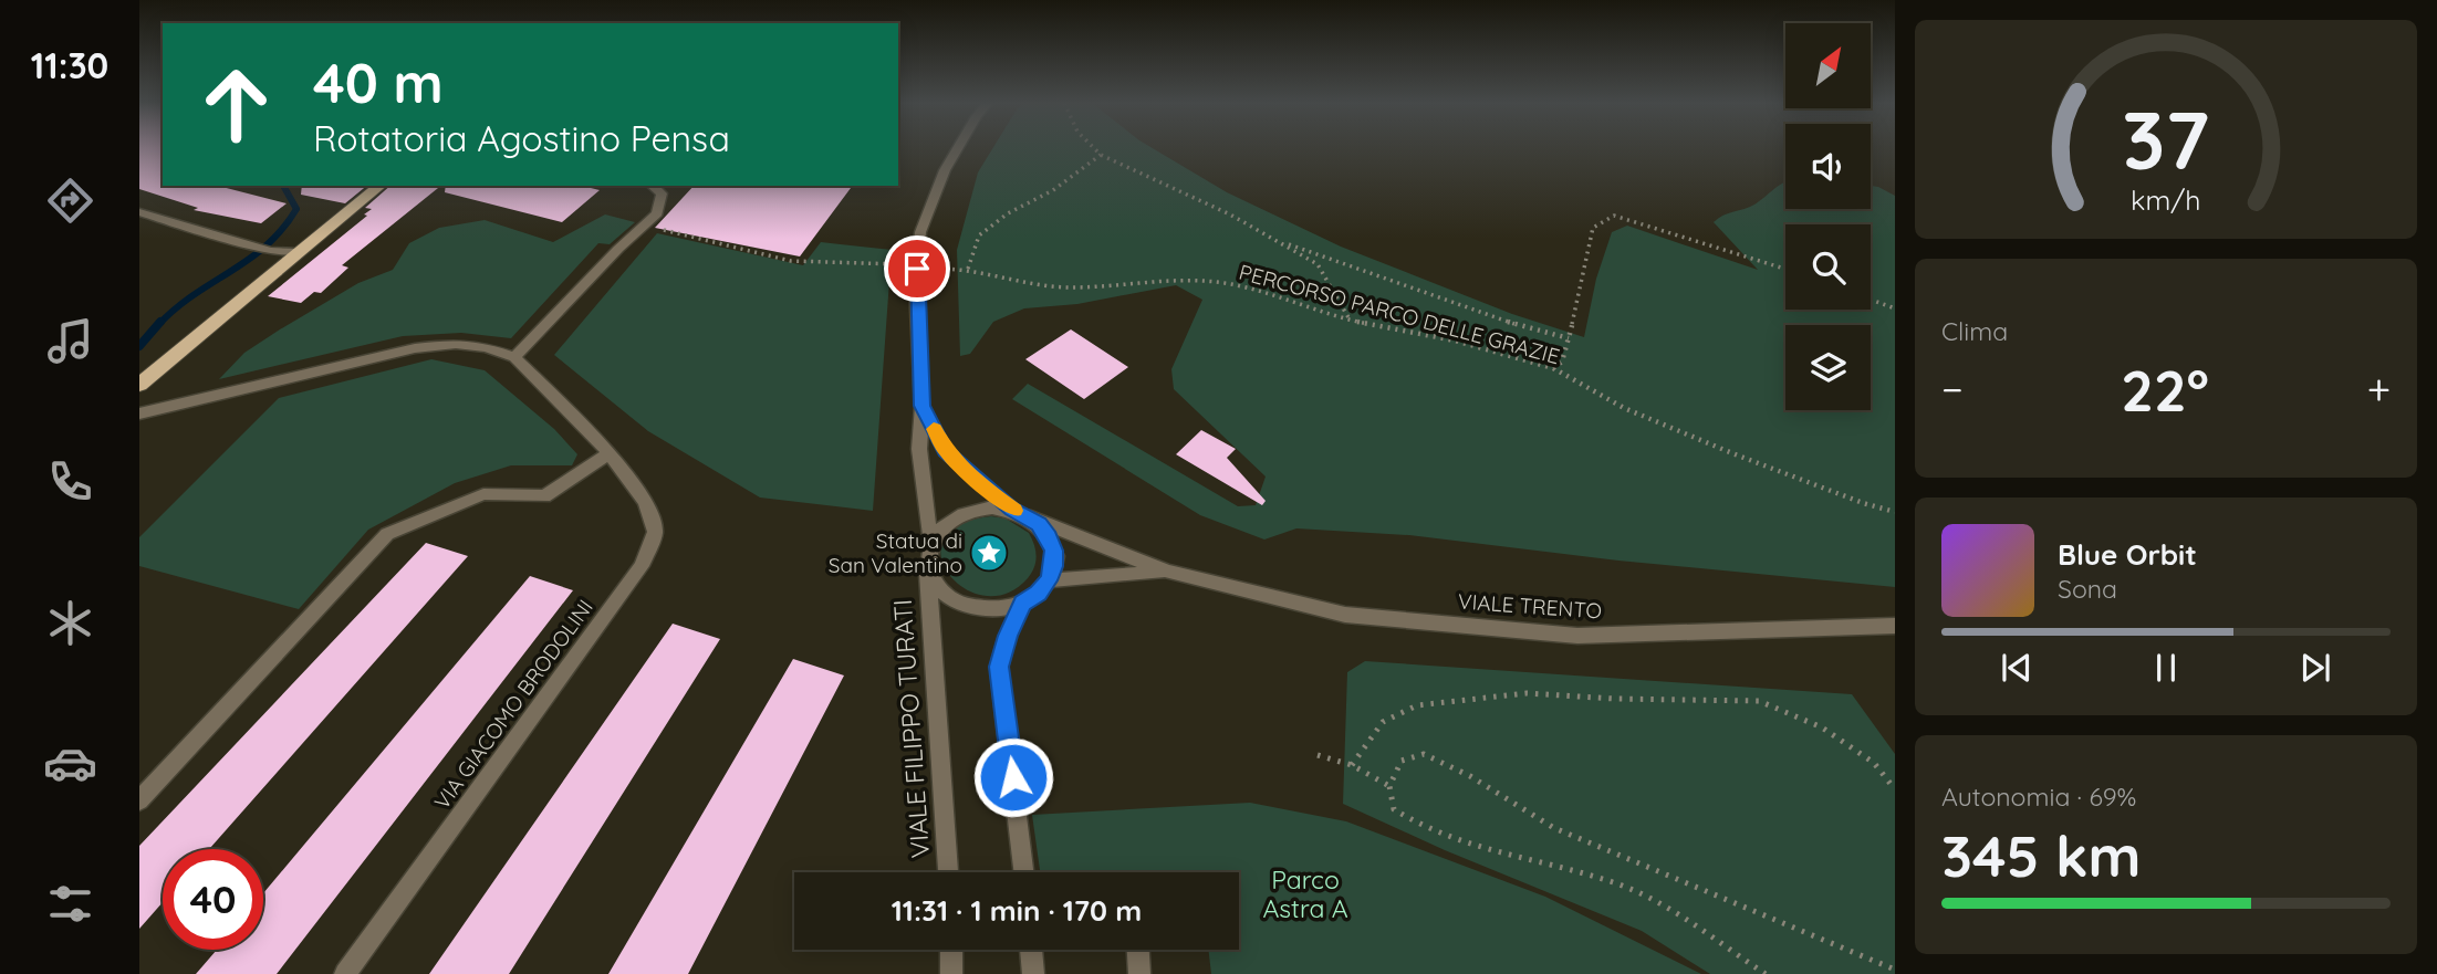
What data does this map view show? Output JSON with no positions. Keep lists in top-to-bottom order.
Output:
{
  "streets": {
    "street": ["VIALE TRENTO", "VIA GIACOMO BRODOLINI", "VIALE FILIPPO TURATI"],
    "path": ["PERCORSO PARCO DELLE GRAZIE"]
  },
  "crossings": [
    ["VIALE TRENTO", "VIALE FILIPPO TURATI"]
  ],
  "parks": ["Parco Astra A"],
  "places": {
    "place": ["Statua di San Valentino"]
  },
  "north": "top right",
  "page": {
    "tabs": "11:30",
    "turn": ["40 m", "Rotatoria Agostino Pensa"],
    "tile": [
      "Clima",
      ["Autonomia · 69%", "345 km"]
    ],
    "heat": ["−", "22°", "+"],
    "song": ["Blue Orbit", "Sona"],
    "limit": "40",
    "trip": "11:31 · 1 min · 170 m",
    "gauge": ["37", "km/h"]
  }
}
